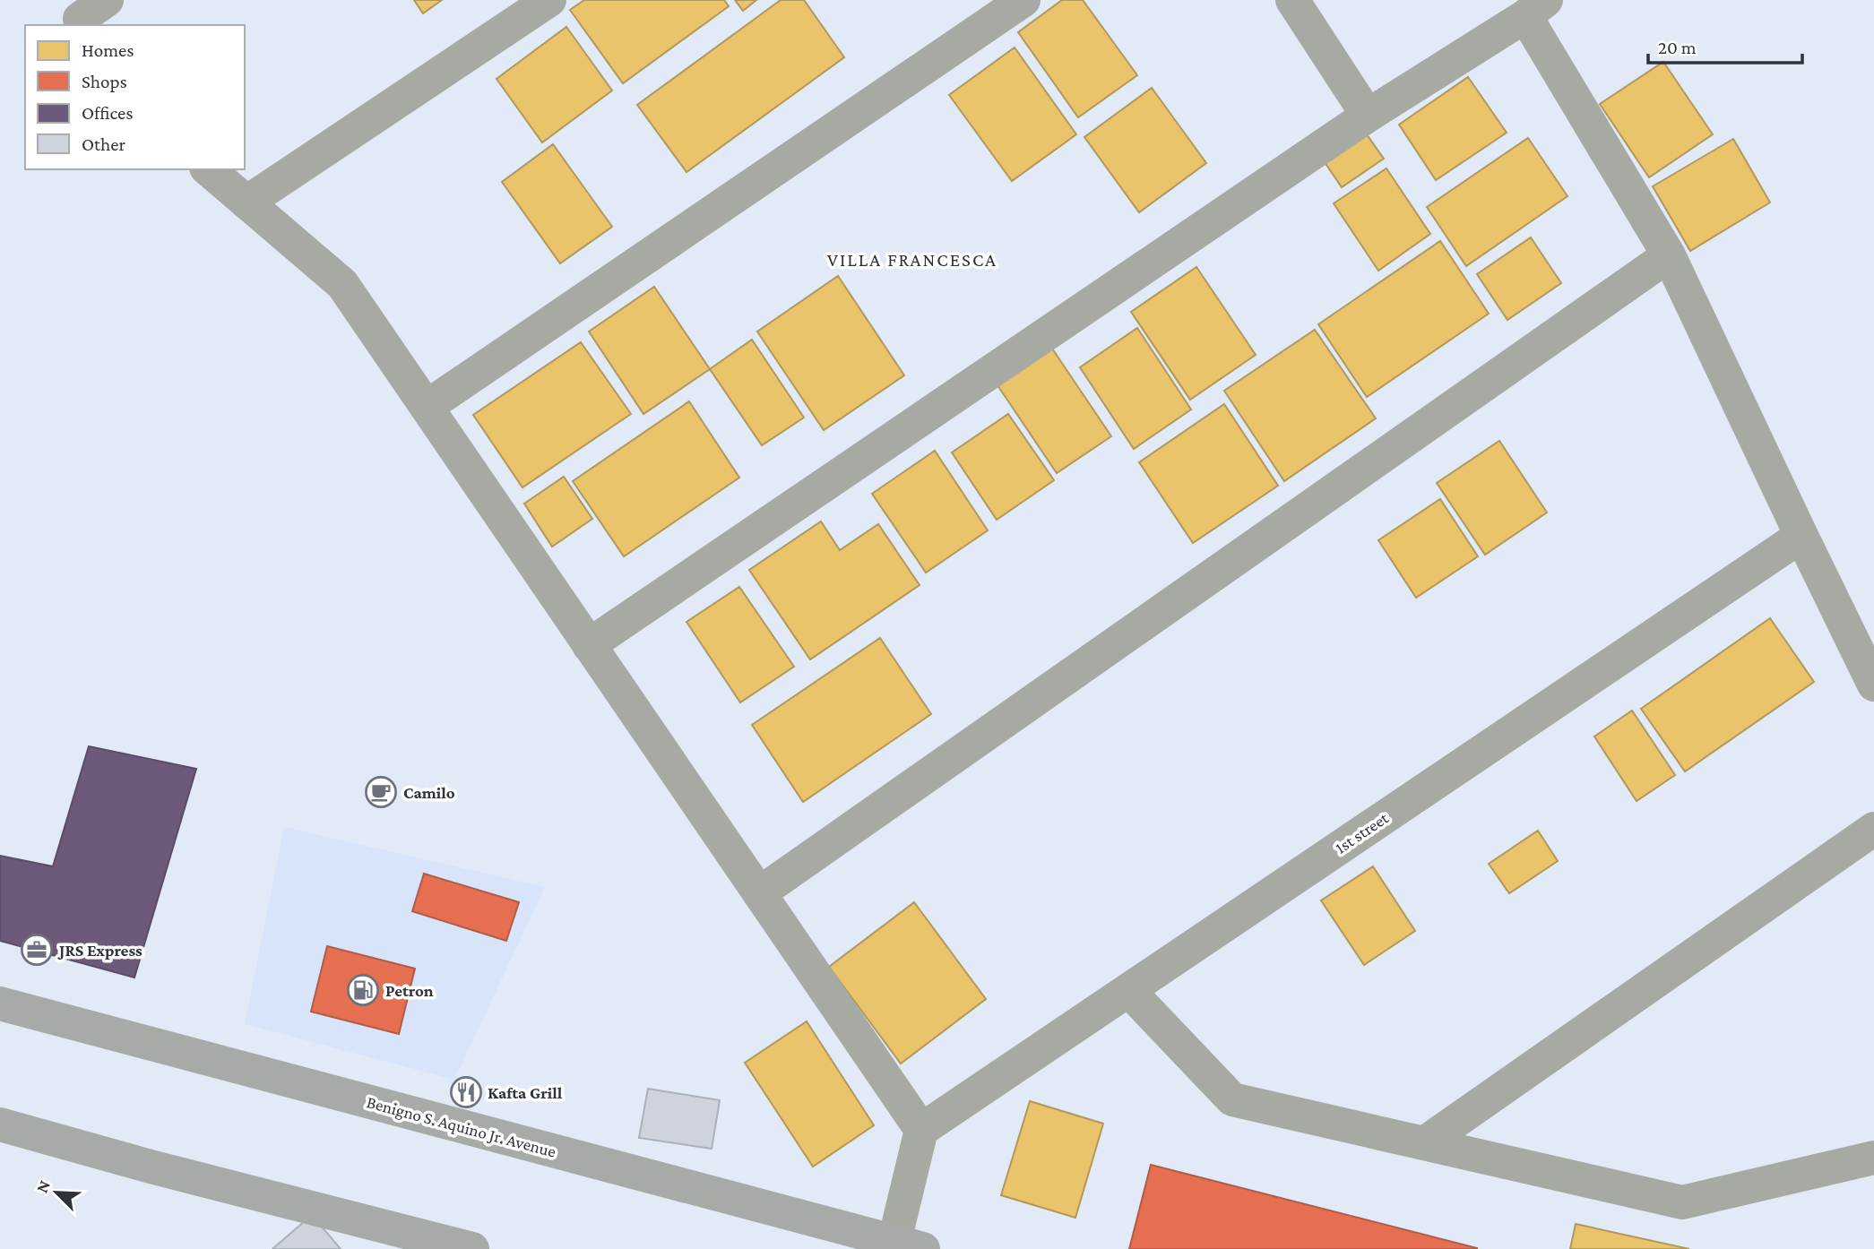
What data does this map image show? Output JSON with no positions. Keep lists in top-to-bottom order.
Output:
{
  "streets": {
    "main road": ["Benigno S. Aquino Jr. Avenue"],
    "street": ["1st street"]
  },
  "districts": ["VILLA FRANCESCA"],
  "places": {
    "cafe": ["Camilo"],
    "office": ["JRS Express"],
    "fuel station": ["Petron"],
    "restaurant": ["Kafta Grill"]
  },
  "legend": [
    "Homes",
    "Shops",
    "Offices",
    "Other"
  ],
  "scale_bar": "20 m",
  "north": "top left"
}
